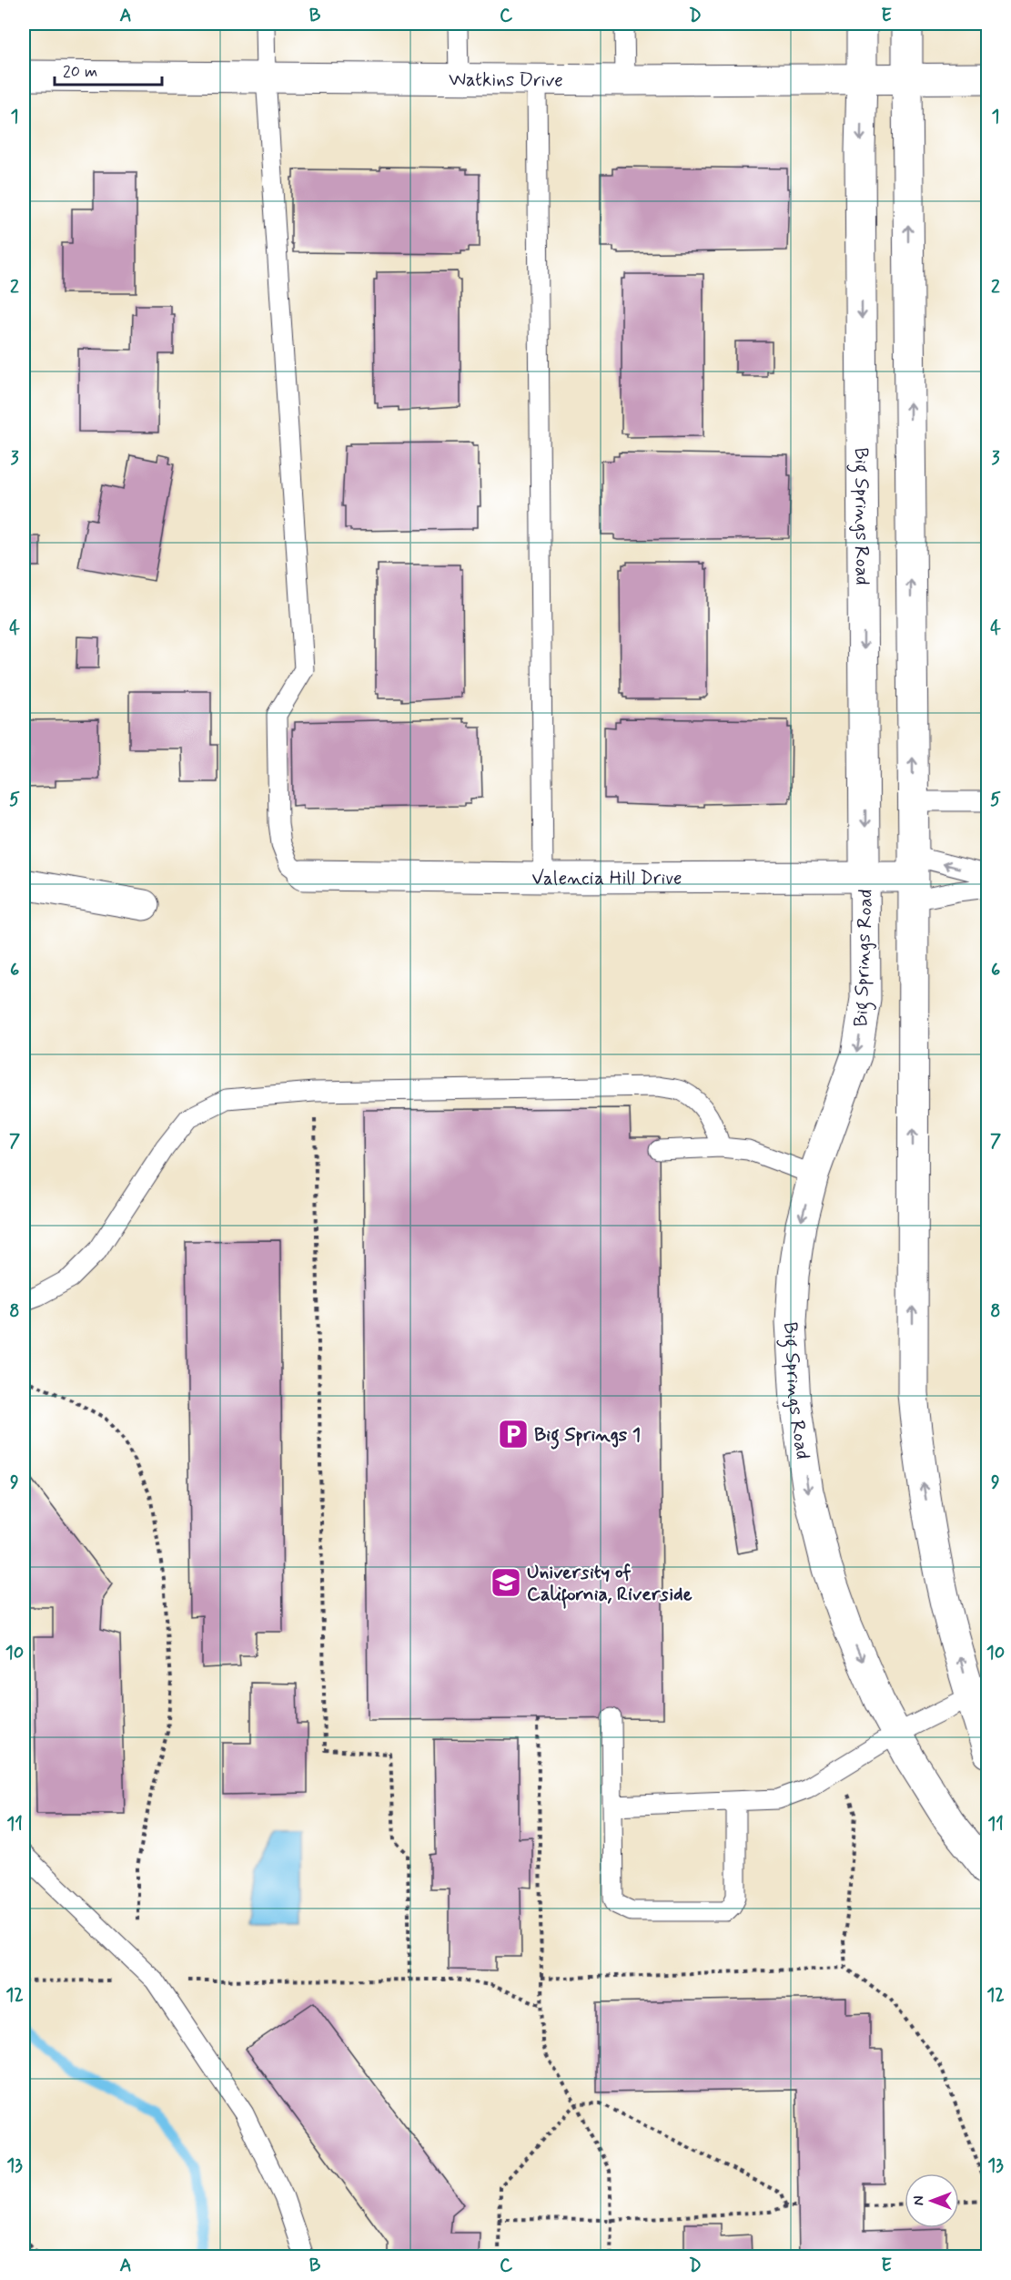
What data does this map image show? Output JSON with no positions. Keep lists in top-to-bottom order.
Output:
{
  "streets": {
    "street": ["Watkins Drive", "Big Springs Road", "Valencia Hill Drive"]
  },
  "crossings": [
    ["Watkins Drive", "Big Springs Road"],
    ["Big Springs Road", "Valencia Hill Drive"]
  ],
  "places": {
    "parking": ["Big Springs 1"],
    "school or university": ["University of California, Riverside"]
  },
  "scale_bar": "20 m",
  "north": "left",
  "grid": {
    "columns": [
      "A",
      "B",
      "C",
      "D",
      "E"
    ],
    "rows": [
      "1",
      "2",
      "3",
      "4",
      "5",
      "6",
      "7",
      "8",
      "9",
      "10",
      "11",
      "12",
      "13"
    ]
  }
}
